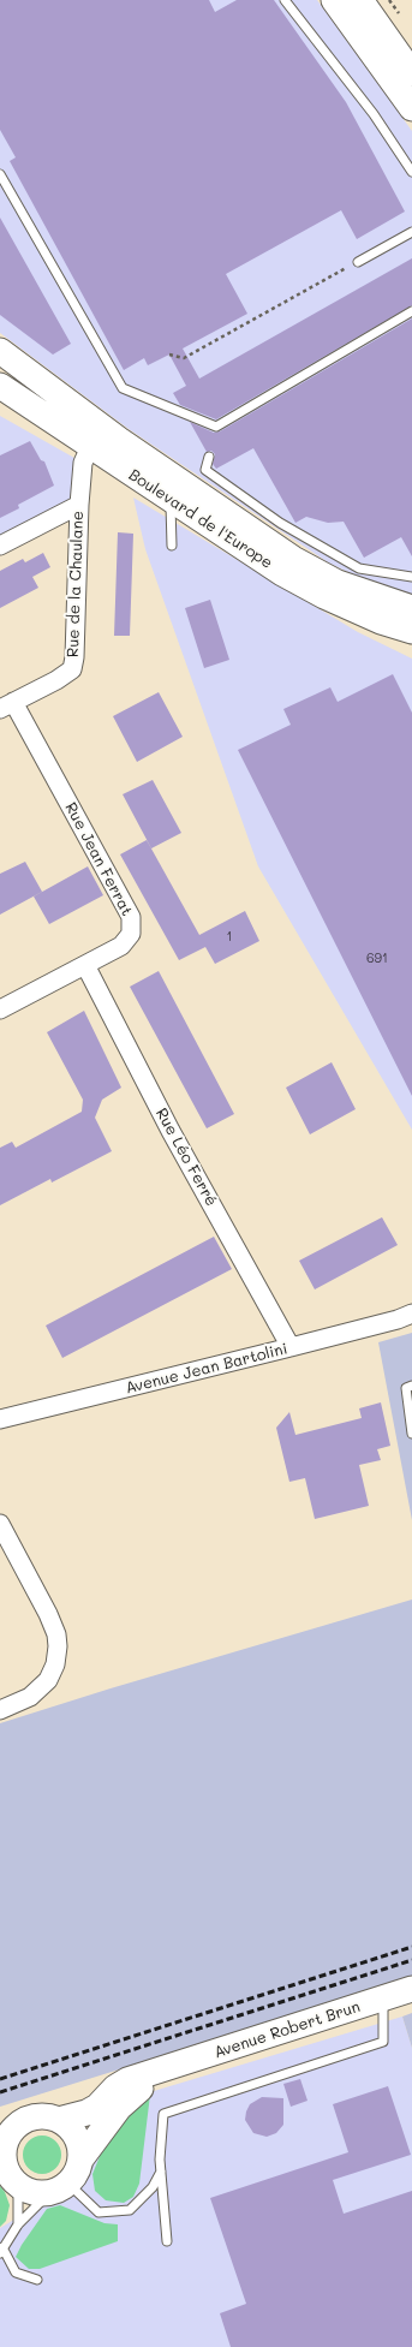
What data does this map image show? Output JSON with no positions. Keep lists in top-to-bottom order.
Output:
{
  "streets": {
    "street": [
      "Boulevard de l'Europe",
      "Rue de la Chaulane",
      "Rue Jean Ferrat",
      "Rue Léo Ferré",
      "Avenue Jean Bartolini",
      "Avenue Robert Brun"
    ]
  },
  "crossings": [
    ["Boulevard de l'Europe", "Rue de la Chaulane"],
    ["Rue de la Chaulane", "Rue Jean Ferrat"],
    ["Rue Jean Ferrat", "Rue Léo Ferré"],
    ["Rue Léo Ferré", "Avenue Jean Bartolini"]
  ],
  "house_numbers": ["1", "691"]
}
